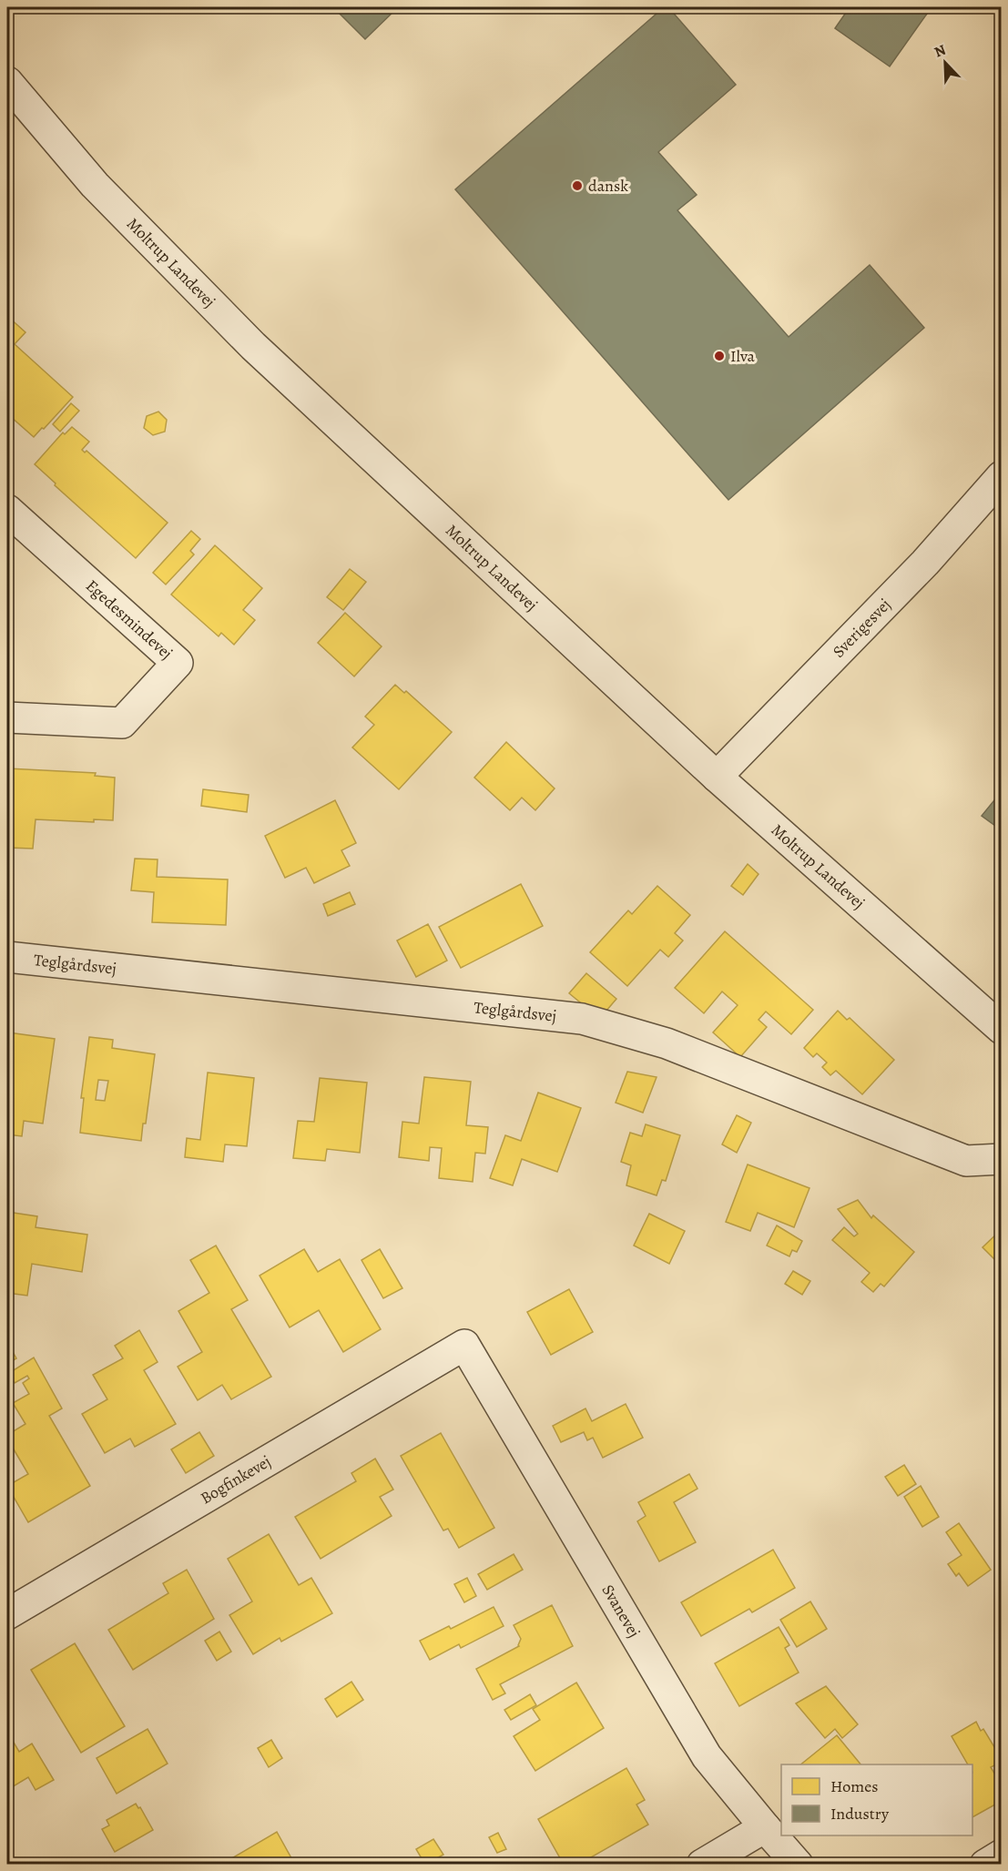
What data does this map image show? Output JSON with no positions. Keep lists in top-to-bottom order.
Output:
{
  "streets": {
    "street": [
      "Moltrup Landevej",
      "Egedesmindevej",
      "Sverigesvej",
      "Teglgårdsvej",
      "Bogfinkevej",
      "Svanevej"
    ]
  },
  "crossings": [
    ["Moltrup Landevej", "Sverigesvej"],
    ["Bogfinkevej", "Svanevej"]
  ],
  "places": ["dansk", "Ilva"],
  "legend": ["Homes", "Industry"],
  "north": "top left"
}
